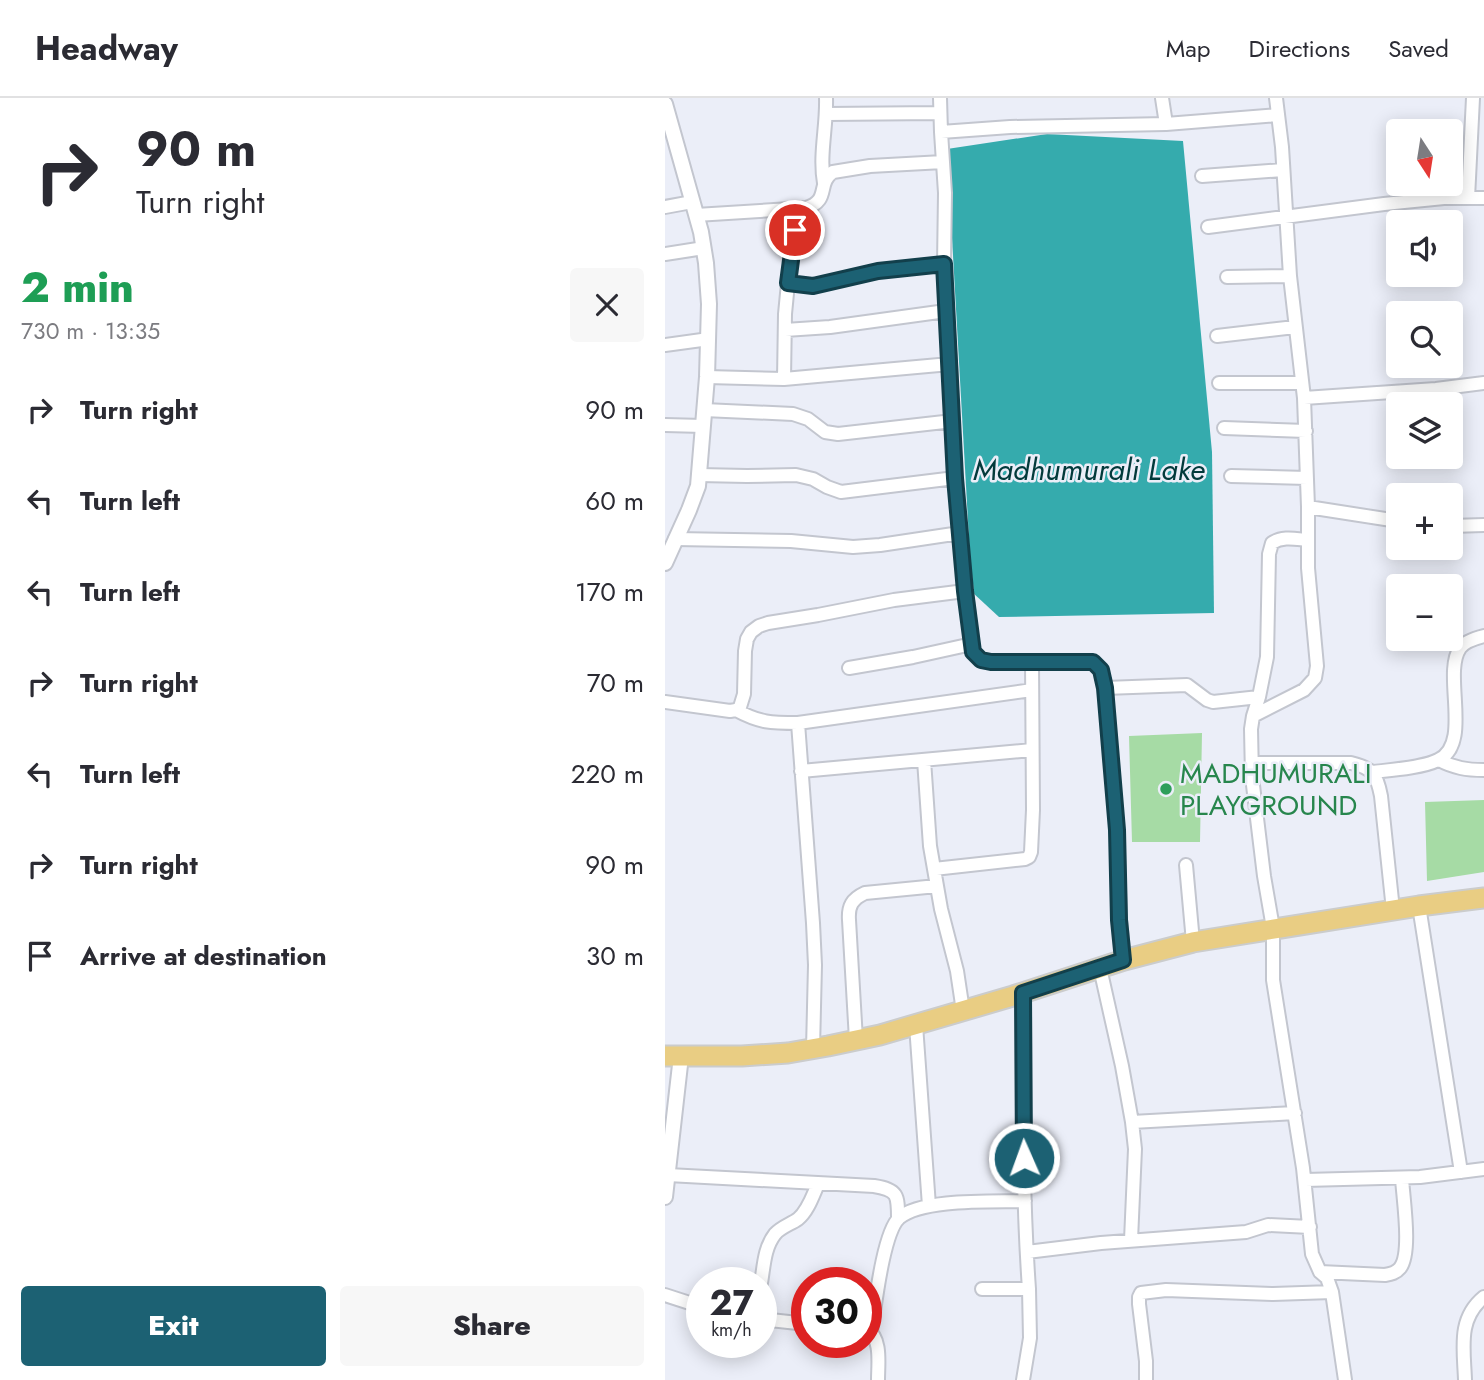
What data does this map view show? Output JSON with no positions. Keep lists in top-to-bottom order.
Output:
{
  "water": ["Madhumurali Lake"],
  "places": ["MADHUMURALI PLAYGROUND"],
  "north": "bottom",
  "page": {
    "header": "Headway",
    "nav": ["Map", "Directions", "Saved"],
    "turn": ["90 m", "Turn right"],
    "map_buttons": ["+", "−"],
    "heading": ["2 min", "730 m · 13:35"],
    "list": [
      {
        "name": "Turn right",
        "value": "90 m"
      },
      {
        "name": "Turn left",
        "value": "60 m"
      },
      {
        "name": "Turn left",
        "value": "170 m"
      },
      {
        "name": "Turn right",
        "value": "70 m"
      },
      {
        "name": "Turn left",
        "value": "220 m"
      },
      {
        "name": "Turn right",
        "value": "90 m"
      },
      {
        "name": "Arrive at destination",
        "value": "30 m"
      }
    ],
    "speed": "27 km/h",
    "limit": "30",
    "buttons": ["Exit", "Share"]
  }
}
